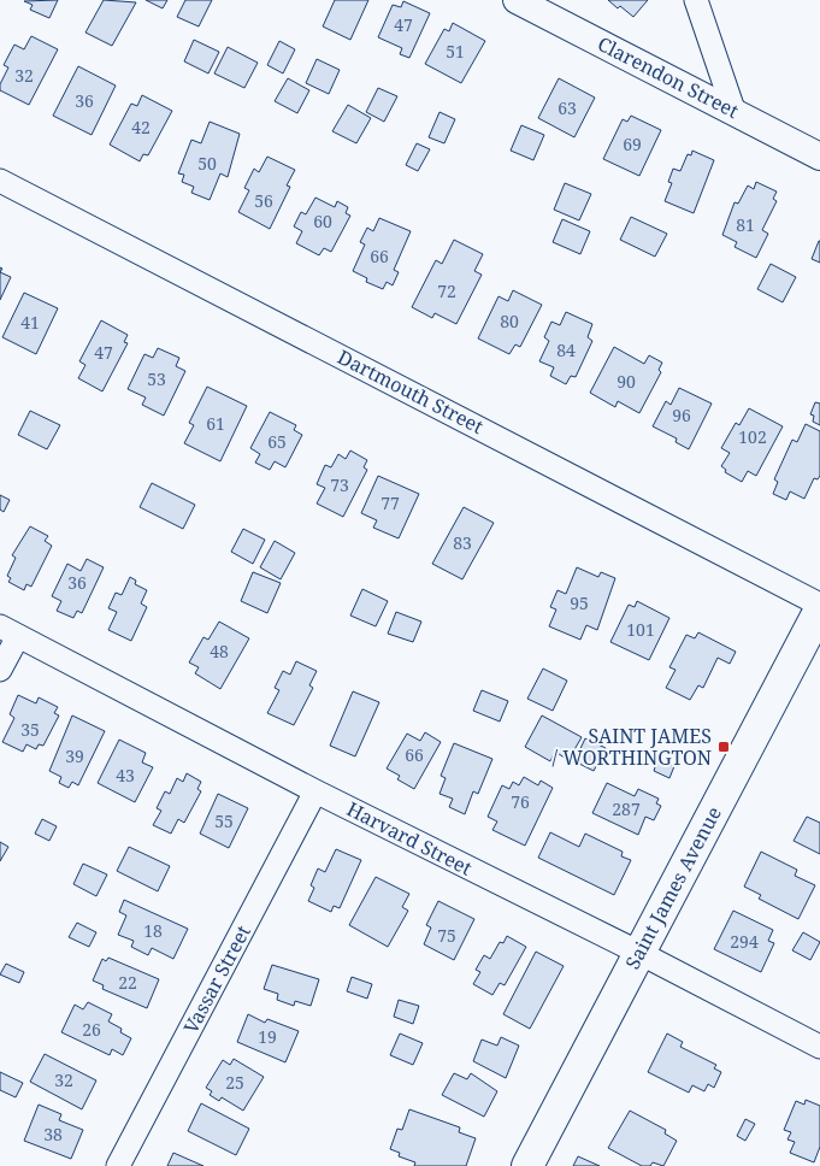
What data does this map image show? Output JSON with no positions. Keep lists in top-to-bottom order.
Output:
{
  "streets": {
    "main road": ["Saint James Avenue"],
    "street": [
      "Clarendon Street",
      "Dartmouth Street",
      "Harvard Street",
      "Vassar Street"
    ]
  },
  "crossings": [
    ["Harvard Street", "Saint James Avenue"],
    ["Harvard Street", "Vassar Street"]
  ],
  "places": {
    "transit": ["SAINT JAMES / WORTHINGTON"]
  },
  "house_numbers": [
    "47",
    "51",
    "32",
    "36",
    "63",
    "42",
    "69",
    "50",
    "56",
    "60",
    "81",
    "66",
    "72",
    "80",
    "41",
    "84",
    "47",
    "53",
    "90",
    "96",
    "61",
    "102",
    "65",
    "73",
    "77",
    "83",
    "36",
    "95",
    "101",
    "48",
    "35",
    "66",
    "39",
    "43",
    "76",
    "287",
    "55",
    "18",
    "75",
    "294",
    "22",
    "26",
    "19",
    "32",
    "25",
    "38"
  ]
}
